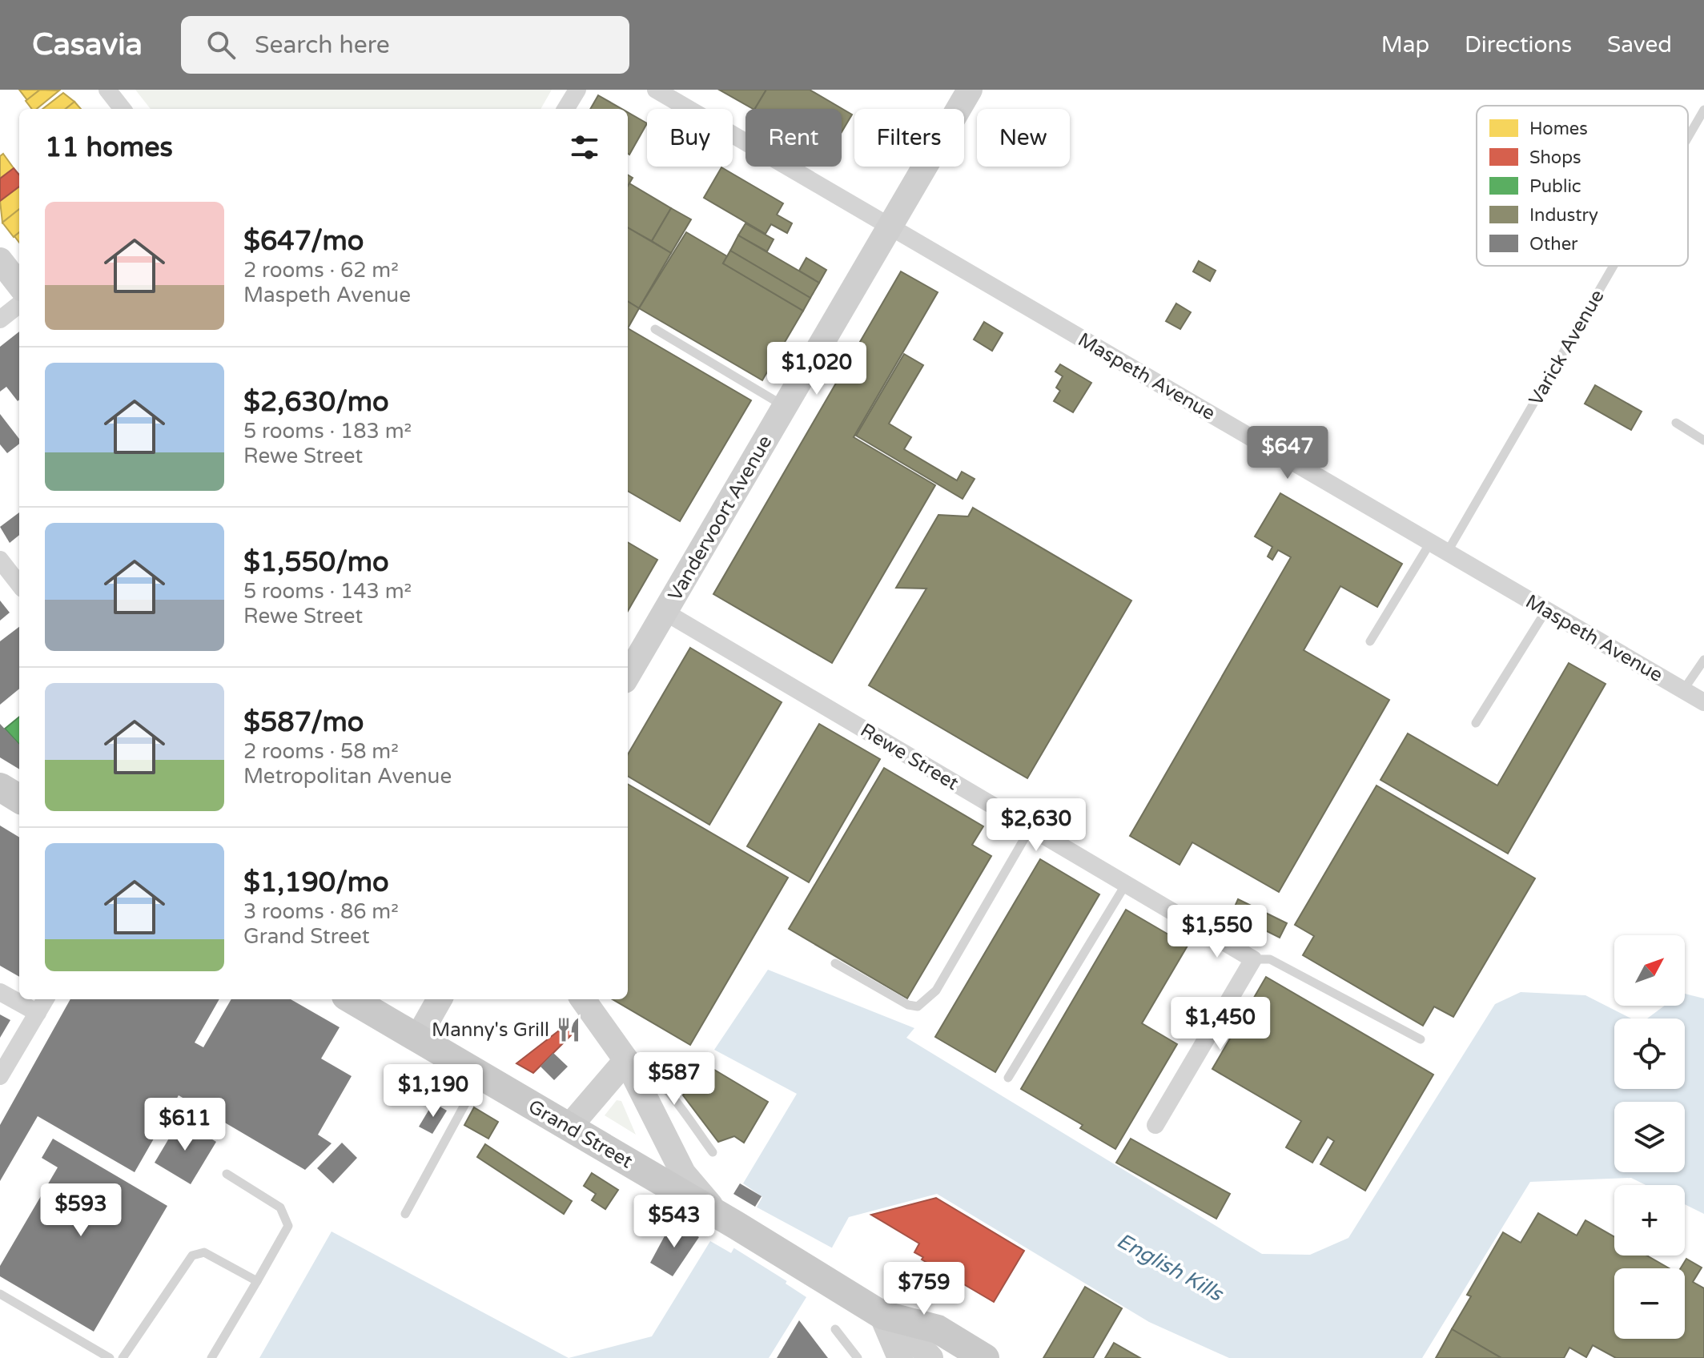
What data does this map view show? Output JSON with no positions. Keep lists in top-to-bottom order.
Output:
{
  "streets": {
    "main road": ["Vandervoort Avenue", "Grand Street"],
    "street": ["Maspeth Avenue", "Rewe Street"],
    "lane": ["Varick Avenue"]
  },
  "crossings": [
    ["Varick Avenue", "Maspeth Avenue"],
    ["Maspeth Avenue", "Vandervoort Avenue"],
    ["Vandervoort Avenue", "Rewe Street"]
  ],
  "water": ["English Kills"],
  "places": {
    "restaurant": ["Manny's Grill"]
  },
  "legend": [
    "Homes",
    "Shops",
    "Public",
    "Industry",
    "Other"
  ],
  "north": "top right",
  "page": {
    "header": "Casavia",
    "search": "Search here",
    "nav": ["Map", "Directions", "Saved"],
    "chip": [
      "Buy",
      "Rent",
      "Filters",
      "New"
    ],
    "heading": "11 homes",
    "list": [
      {
        "name": "$647/mo",
        "note": "2 rooms · 62 m² · Maspeth Avenue"
      },
      {
        "name": "$2,630/mo",
        "note": "5 rooms · 183 m² · Rewe Street"
      },
      {
        "name": "$1,550/mo",
        "note": "5 rooms · 143 m² · Rewe Street"
      },
      {
        "name": "$587/mo",
        "note": "2 rooms · 58 m² · Metropolitan Avenue"
      },
      {
        "name": "$1,190/mo",
        "note": "3 rooms · 86 m² · Grand Street"
      }
    ],
    "price": [
      "$1,020",
      "$647",
      "$2,630",
      "$1,550",
      "$1,450",
      "$587",
      "$1,190",
      "$611",
      "$593",
      "$543",
      "$759"
    ],
    "map_buttons": ["+", "−"]
  }
}
